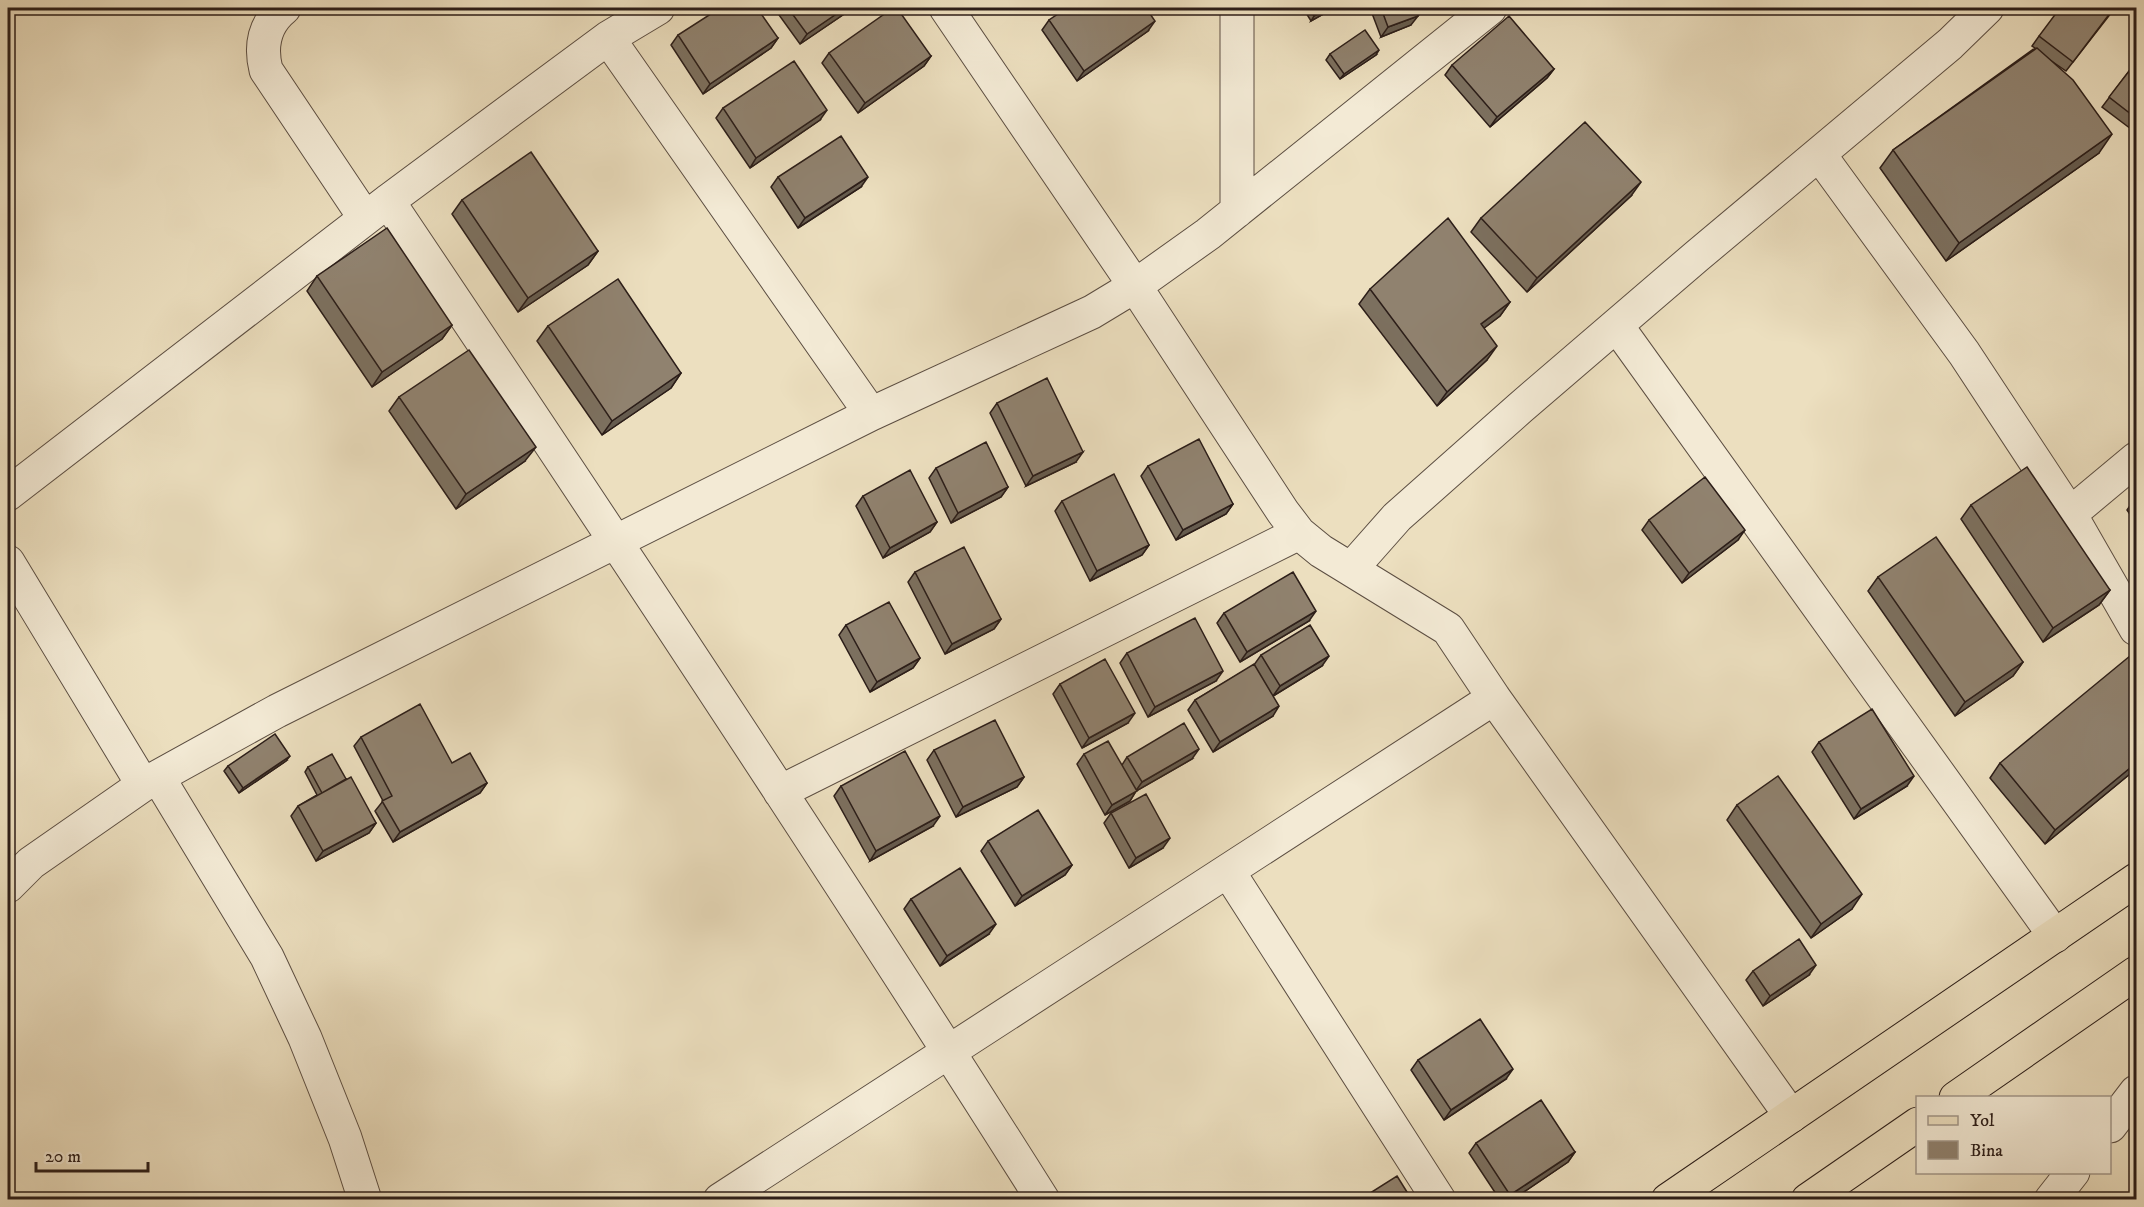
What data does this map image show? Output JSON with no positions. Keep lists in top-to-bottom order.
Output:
{
  "legend": ["Yol", "Bina"],
  "scale_bar": "20 m"
}
